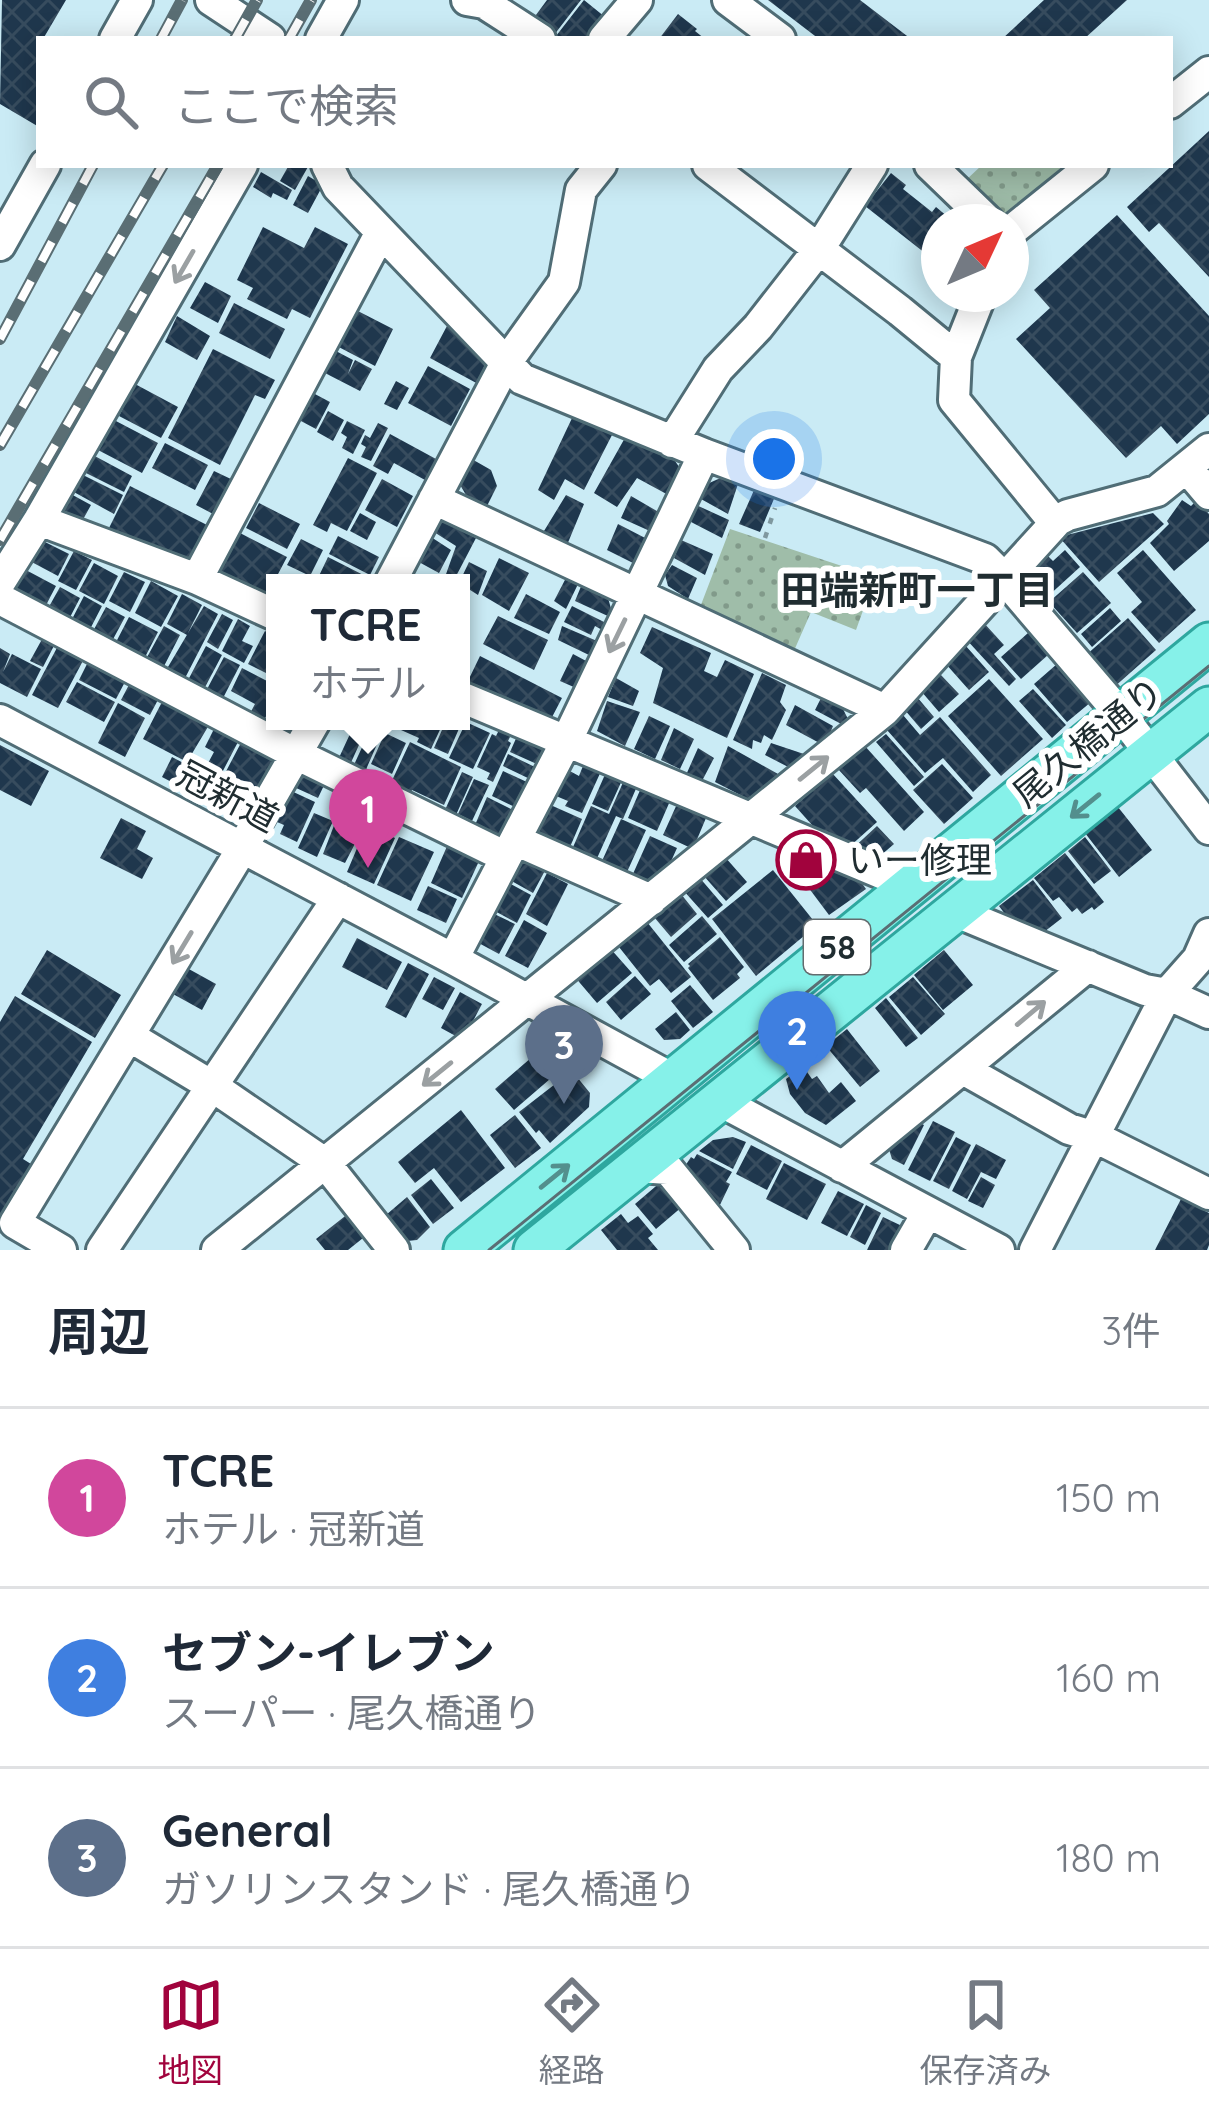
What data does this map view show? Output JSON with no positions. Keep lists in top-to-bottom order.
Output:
{
  "streets": {
    "main road": ["尾久橋通り", "58"],
    "street": ["冠新道"]
  },
  "crossings": [
    ["尾久橋通り", "冠新道"]
  ],
  "districts": ["田端新町一丁目"],
  "places": {
    "shop": ["いー修理"]
  },
  "north": "top right",
  "page": {
    "search": "ここで検索",
    "popup": ["TCRE", "ホテル"],
    "pins": ["1", "2", "3"],
    "heading": ["周辺", "3件"],
    "list": [
      {
        "mark": "1",
        "name": "TCRE",
        "note": "ホテル · 冠新道",
        "value": "150 m"
      },
      {
        "mark": "2",
        "name": "セブン-イレブン",
        "note": "スーパー · 尾久橋通り",
        "value": "160 m"
      },
      {
        "mark": "3",
        "name": "General",
        "note": "ガソリンスタンド · 尾久橋通り",
        "value": "180 m"
      }
    ],
    "nav": ["地図", "経路", "保存済み"]
  }
}
